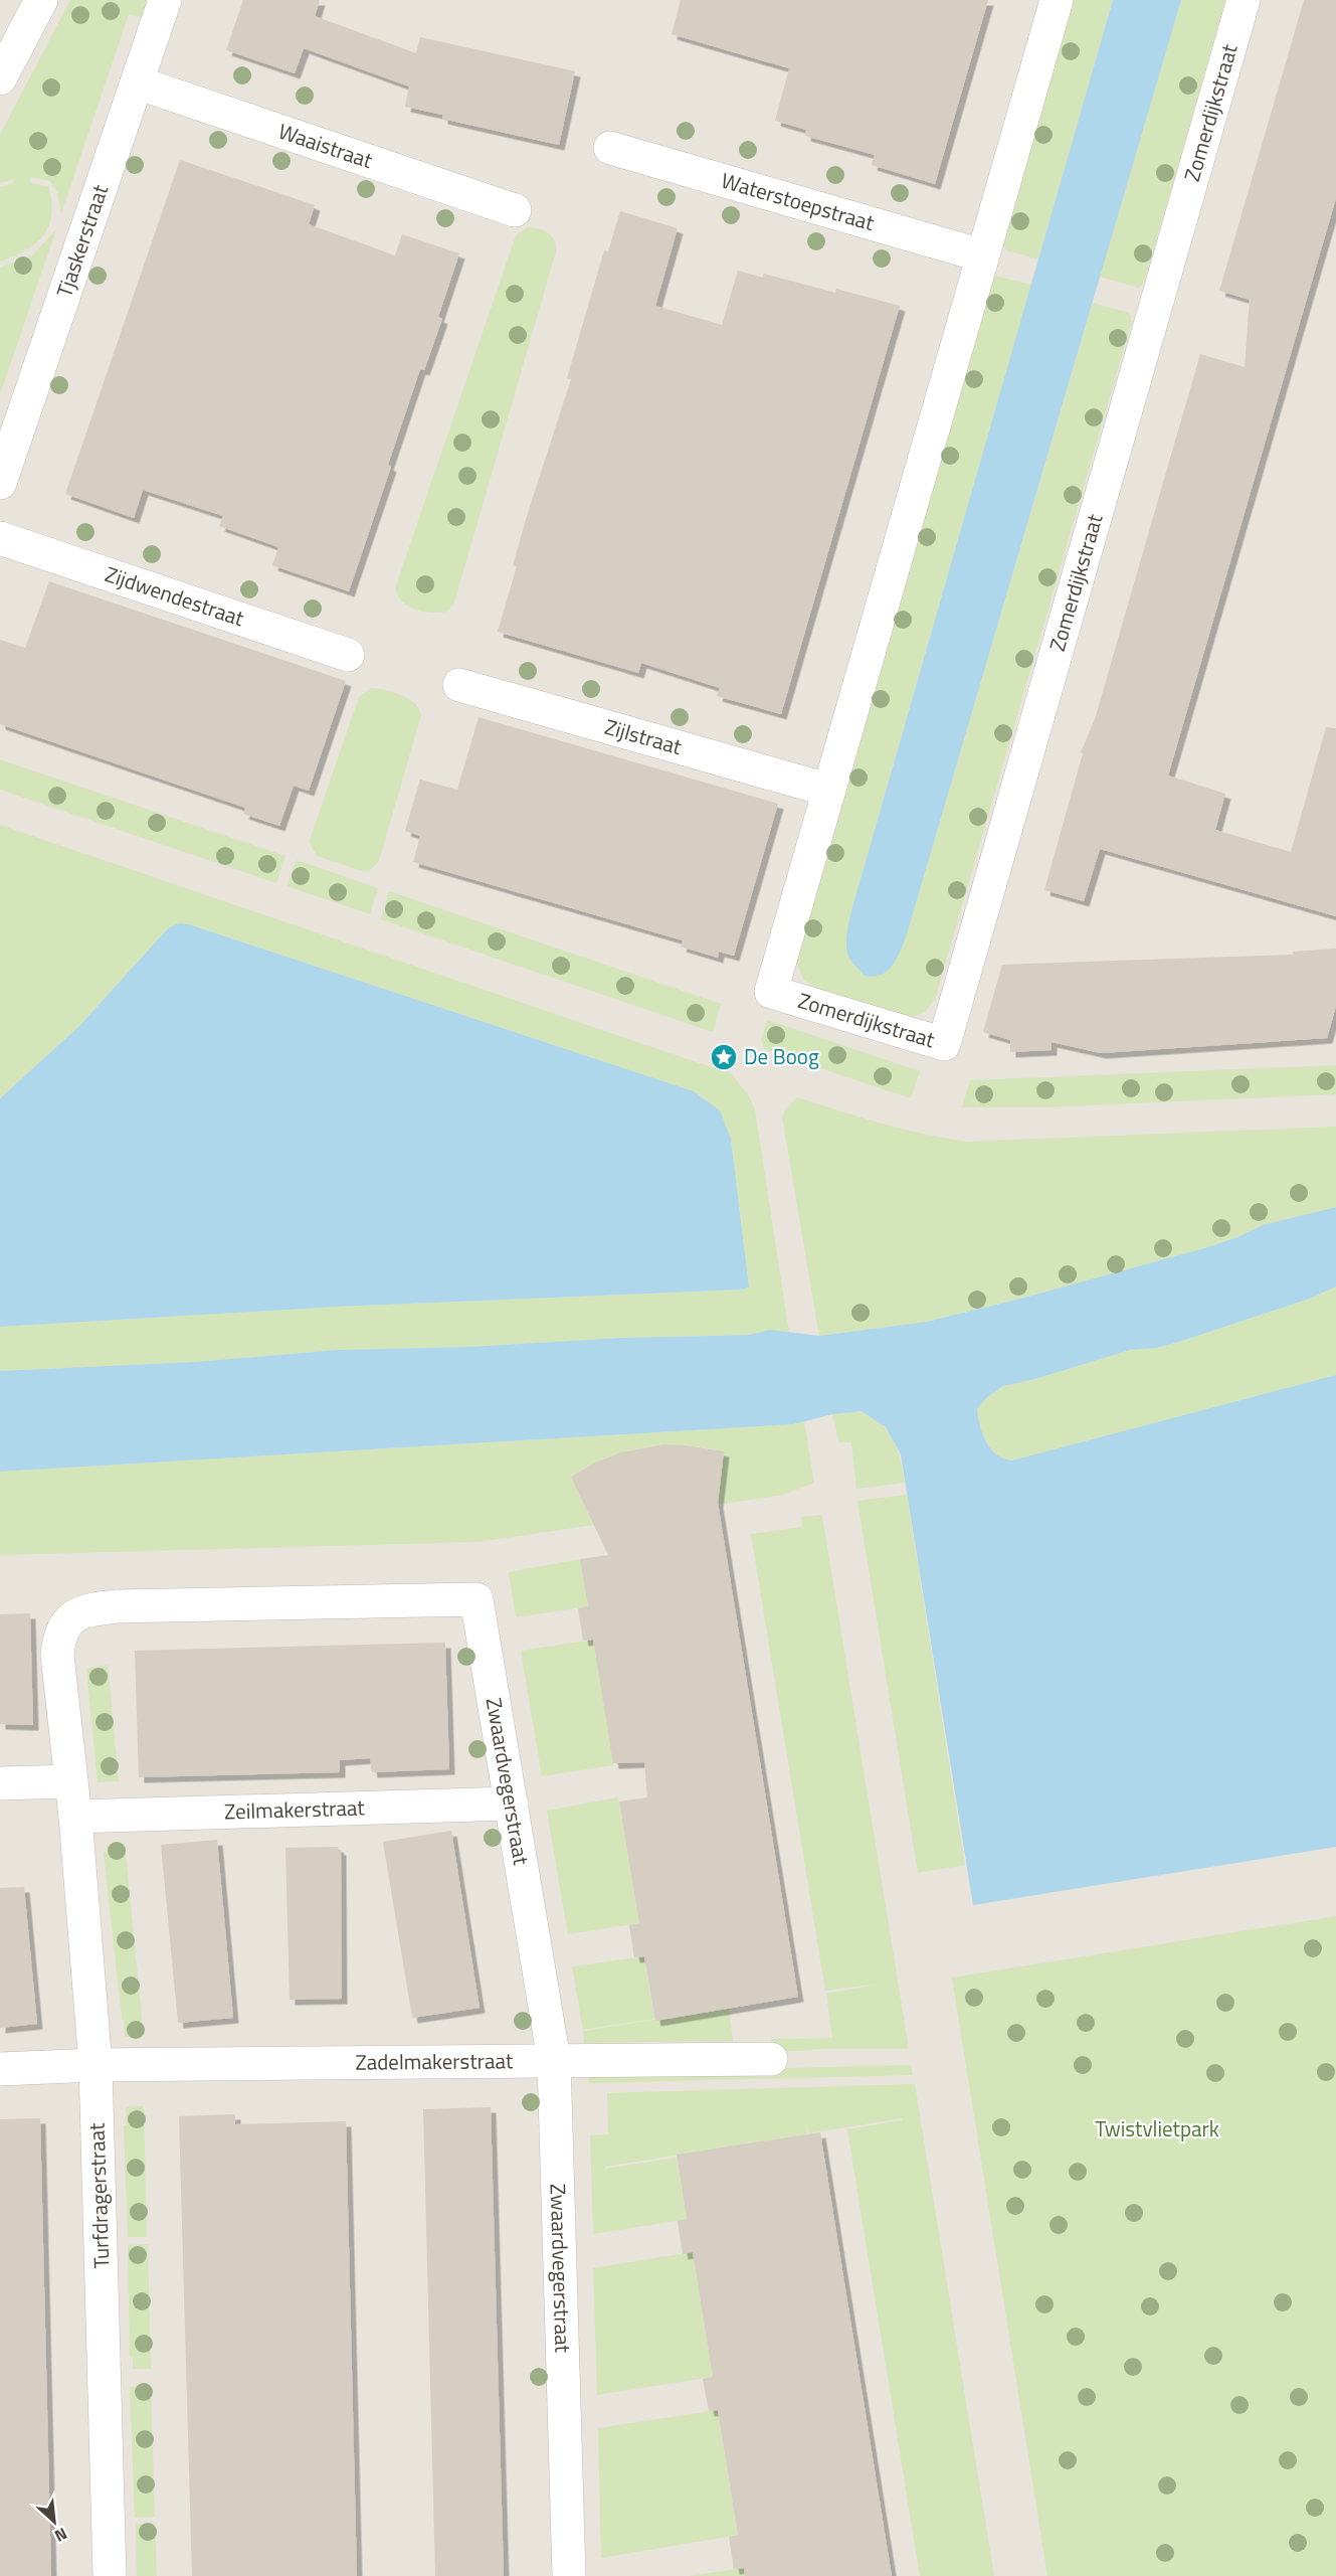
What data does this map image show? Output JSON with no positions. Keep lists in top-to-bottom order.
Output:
{
  "streets": {
    "street": [
      "Zomerdijkstraat",
      "Waaistraat",
      "Waterstoepstraat",
      "Tjaskerstraat",
      "Zijdwendestraat",
      "Zijlstraat",
      "Zwaardvegerstraat",
      "Zeilmakerstraat",
      "Zadelmakerstraat",
      "Turfdragerstraat"
    ]
  },
  "crossings": [
    ["Zomerdijkstraat", "Waterstoepstraat"],
    ["Zomerdijkstraat", "Zijlstraat"],
    ["Waaistraat", "Tjaskerstraat"],
    ["Zwaardvegerstraat", "Zeilmakerstraat"],
    ["Zwaardvegerstraat", "Zadelmakerstraat"],
    ["Zwaardvegerstraat", "Turfdragerstraat"],
    ["Zeilmakerstraat", "Turfdragerstraat"],
    ["Zadelmakerstraat", "Turfdragerstraat"]
  ],
  "parks": ["Twistvlietpark"],
  "places": {
    "place": ["De Boog"]
  },
  "north": "bottom right"
}
